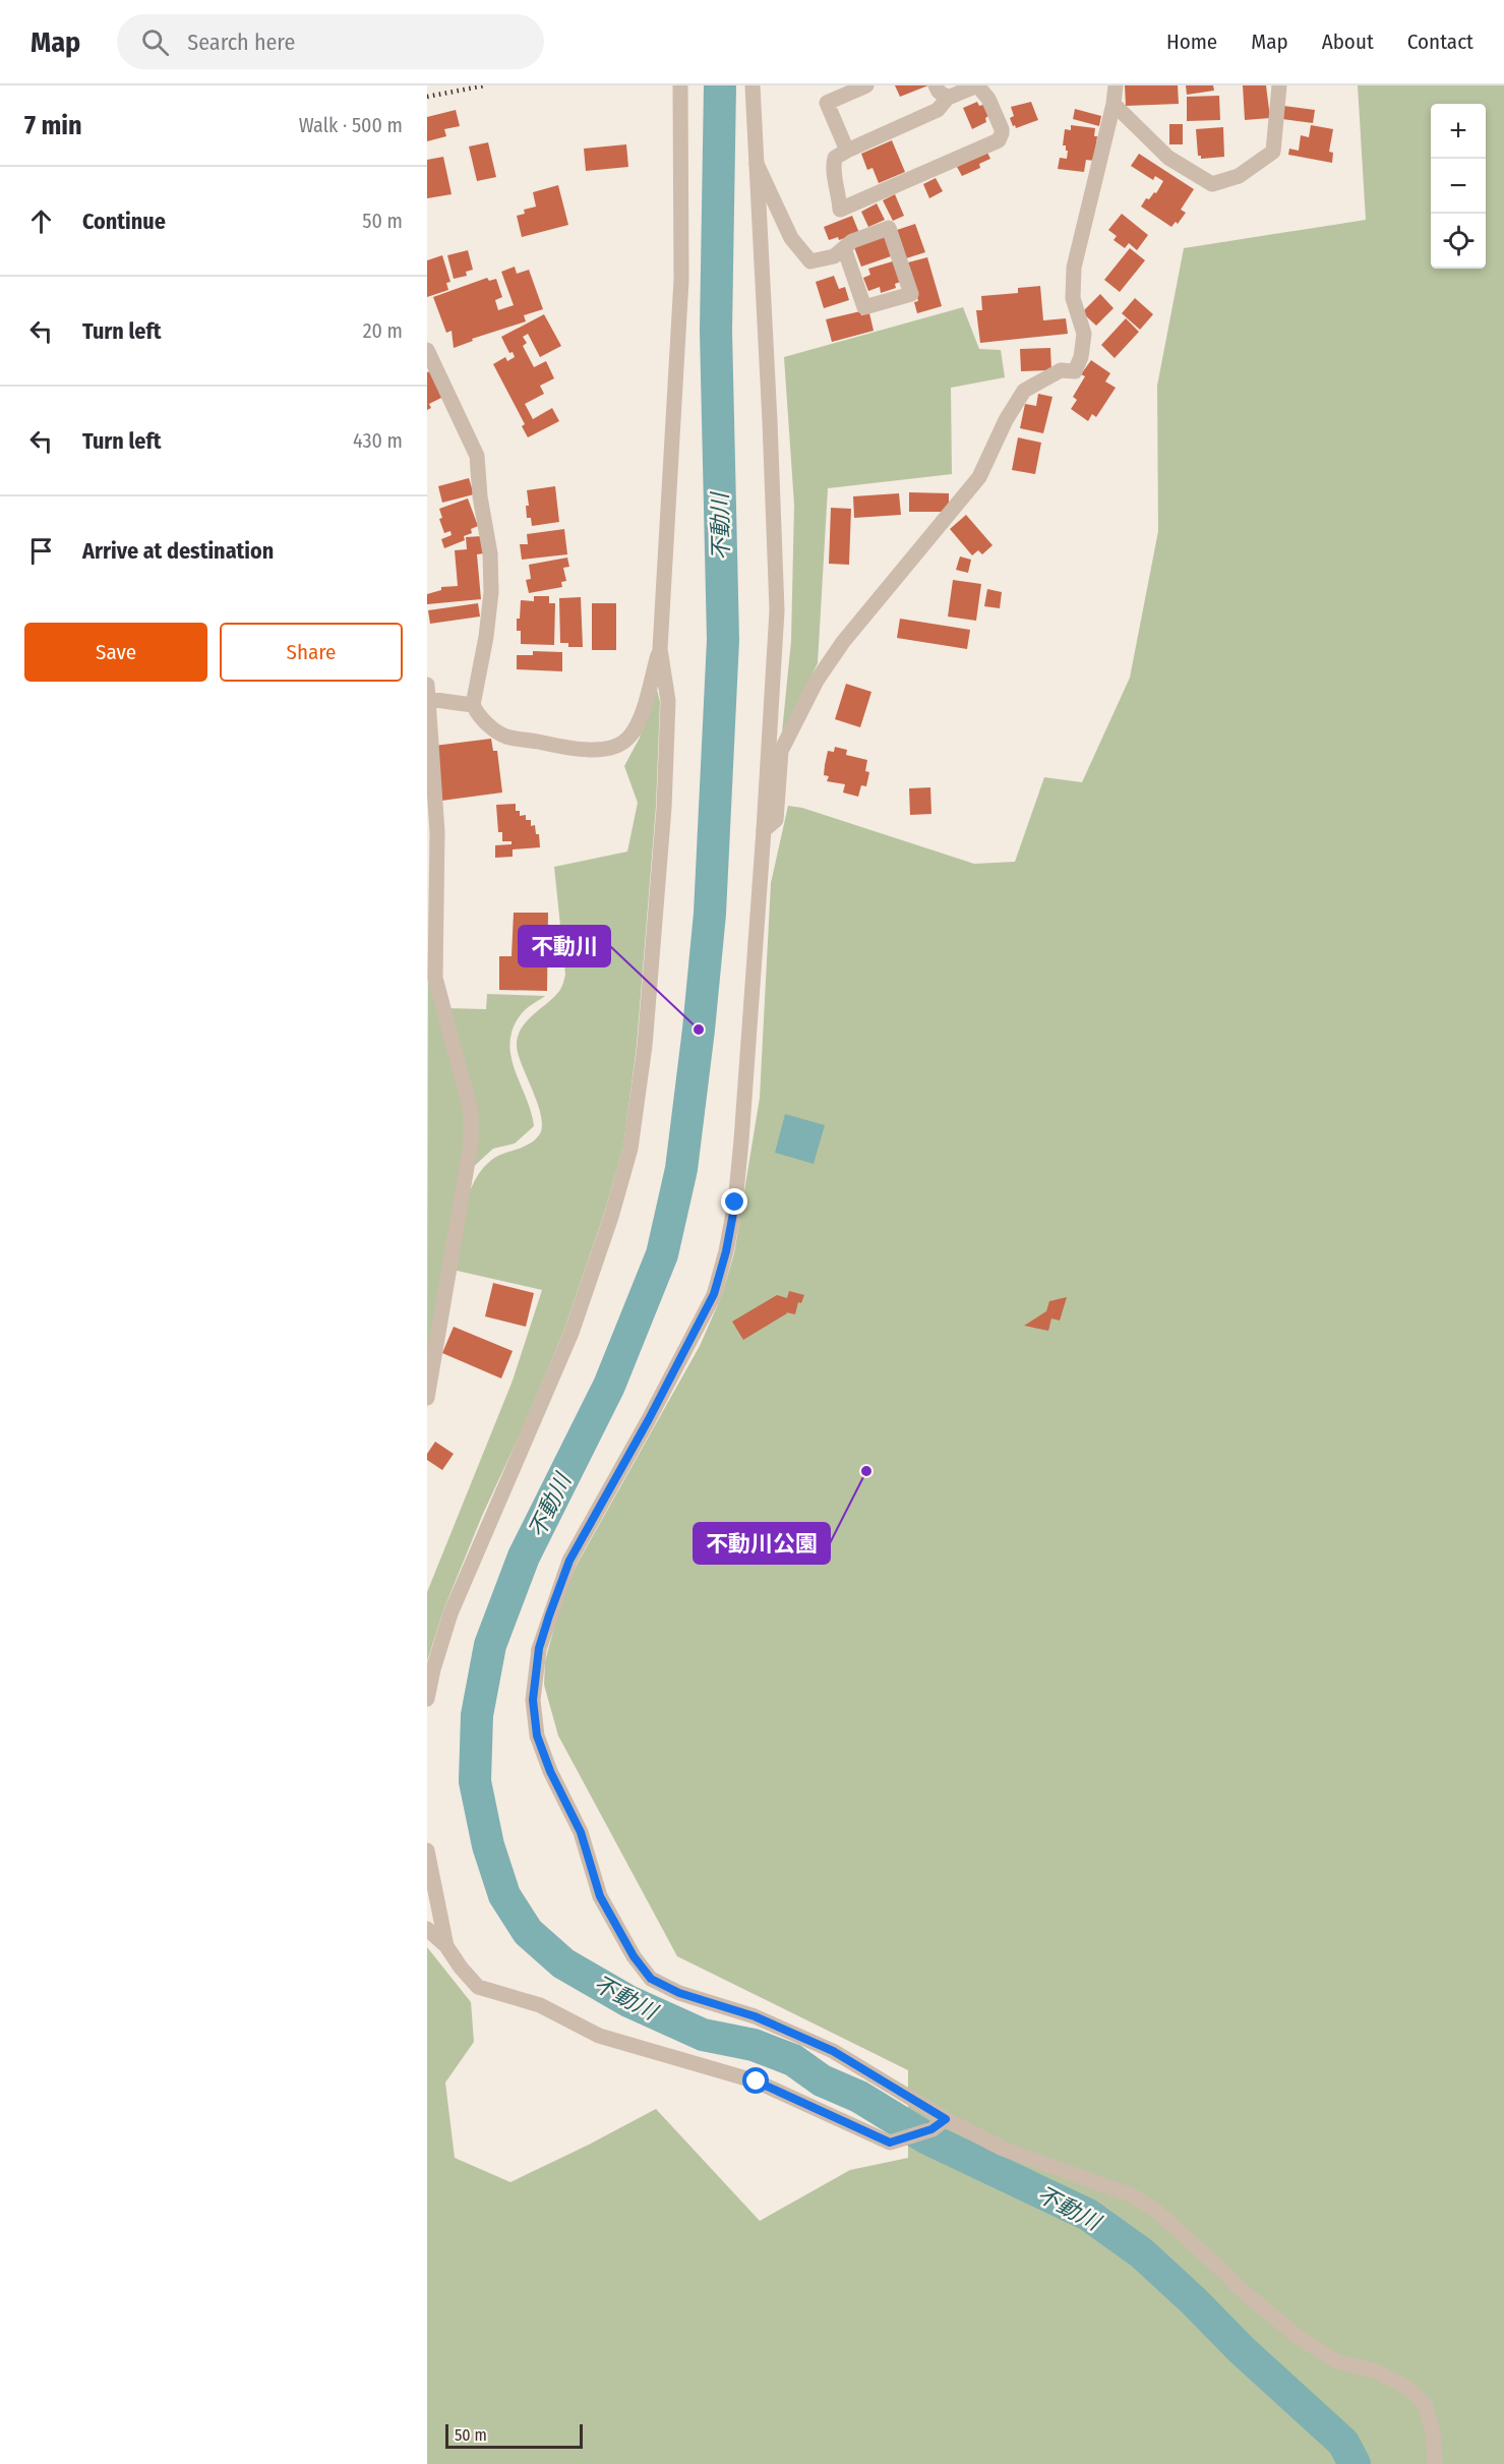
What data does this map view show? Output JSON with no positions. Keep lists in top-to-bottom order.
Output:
{
  "water": ["不動川"],
  "places": ["不動川", "不動川公園"],
  "scale_bar": "50 m",
  "page": {
    "header": "Map",
    "search": "Search here",
    "nav": [
      "Home",
      "Map",
      "About",
      "Contact"
    ],
    "heading": ["7 min", "Walk · 500 m"],
    "map_buttons": ["+", "−"],
    "list": [
      ["Continue", "50 m"],
      ["Turn left", "20 m"],
      ["Turn left", "430 m"],
      "Arrive at destination"
    ],
    "buttons": ["Save", "Share"],
    "scale": "50 m"
  }
}
